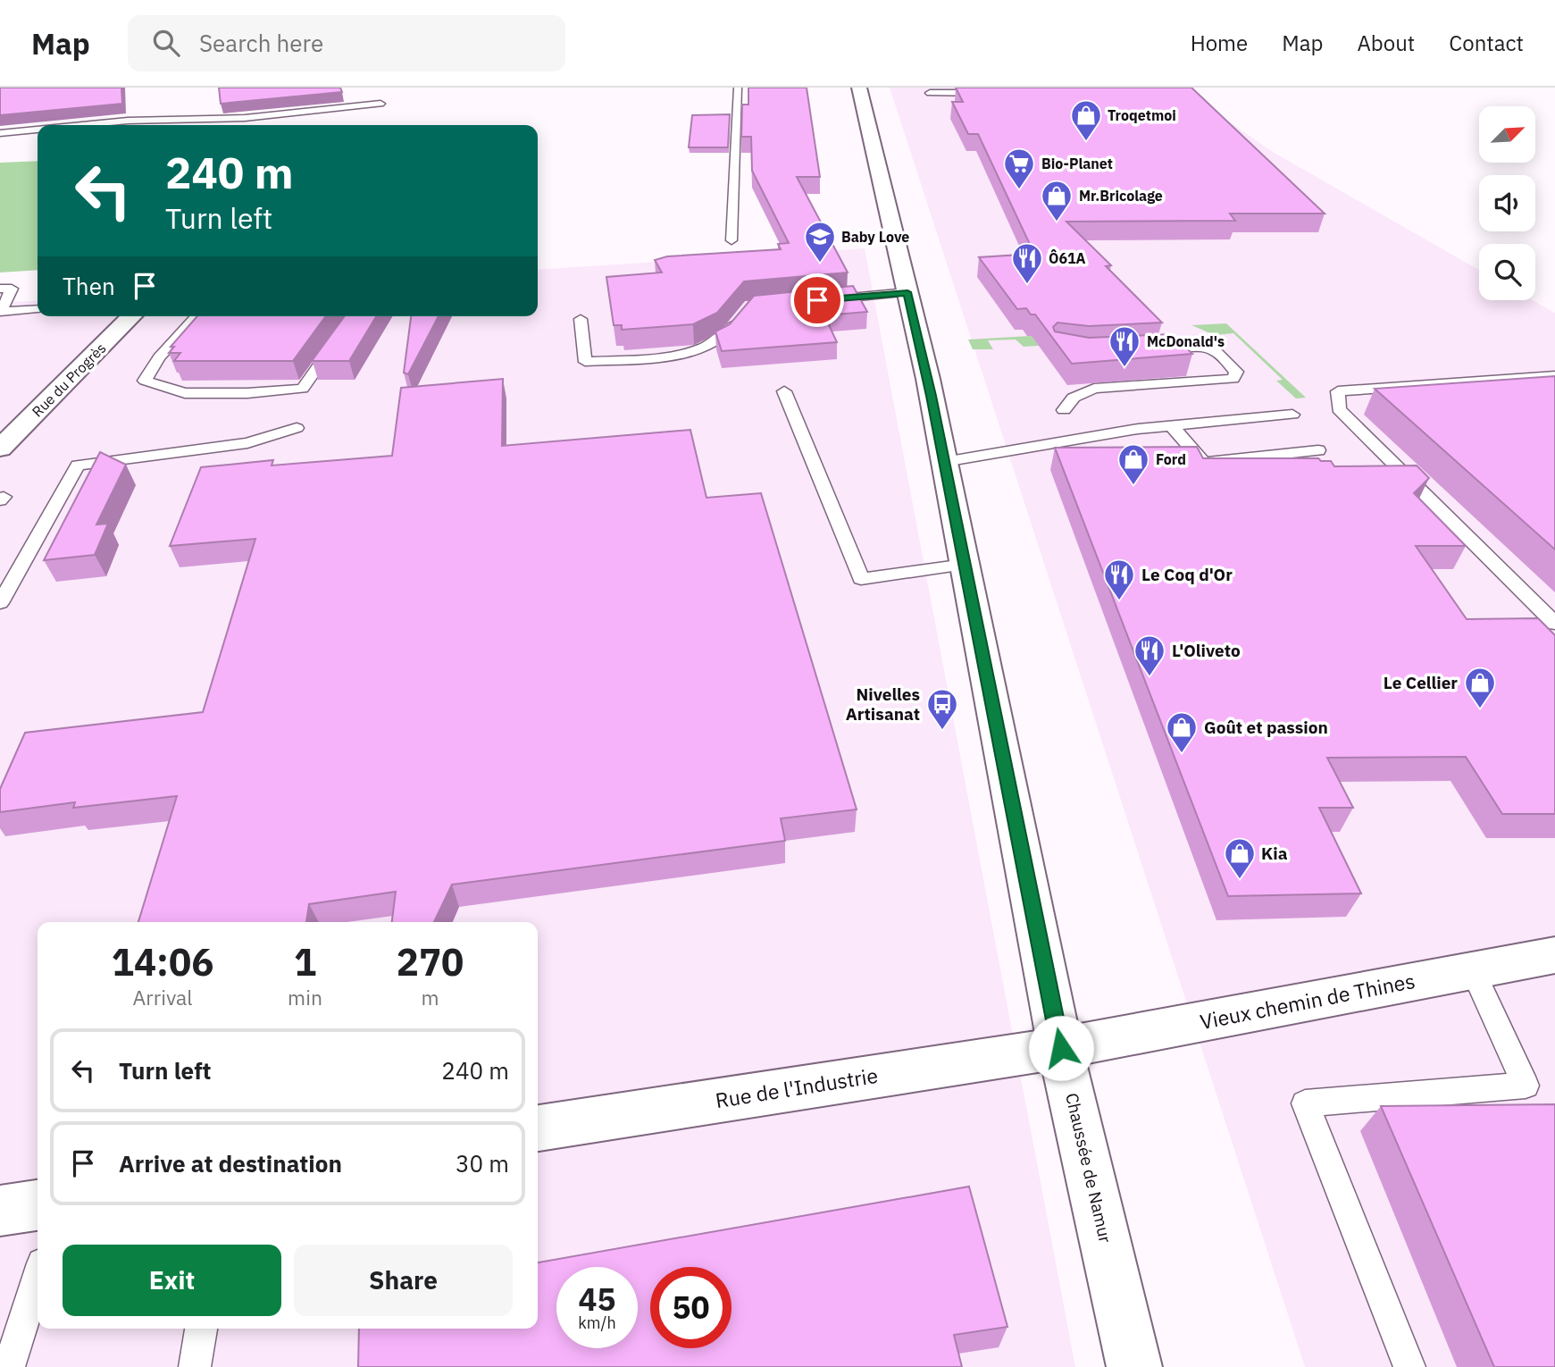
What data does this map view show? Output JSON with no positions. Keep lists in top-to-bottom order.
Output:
{
  "streets": {
    "main road": [
      "Rue du Progrès",
      "Vieux chemin de Thines",
      "Rue de l'Industrie",
      "Chaussée de Namur"
    ]
  },
  "crossings": [
    ["Vieux chemin de Thines", "Rue de l'Industrie"],
    ["Vieux chemin de Thines", "Chaussée de Namur"],
    ["Rue de l'Industrie", "Chaussée de Namur"]
  ],
  "places": {
    "shop": [
      "Troqetmoi",
      "Mr.Bricolage",
      "Ford",
      "Le Cellier",
      "Goût et passion",
      "Kia"
    ],
    "supermarket": ["Bio-Planet"],
    "school or university": ["Baby Love"],
    "restaurant": [
      "Ô61A",
      "McDonald's",
      "Le Coq d'Or",
      "L'Oliveto"
    ],
    "bus stop": ["Nivelles Artisanat"]
  },
  "north": "top right",
  "page": {
    "header": "Map",
    "search": "Search here",
    "nav": [
      "Home",
      "Map",
      "About",
      "Contact"
    ],
    "turn": ["240 m", "Turn left"],
    "then": "Then",
    "eta": [
      "14:06",
      "Arrival",
      "1",
      "min",
      "270",
      "m"
    ],
    "list": [
      {
        "name": "Turn left",
        "value": "240 m"
      },
      {
        "name": "Arrive at destination",
        "value": "30 m"
      }
    ],
    "buttons": ["Exit", "Share"],
    "speed": "45 km/h",
    "limit": "50"
  }
}
